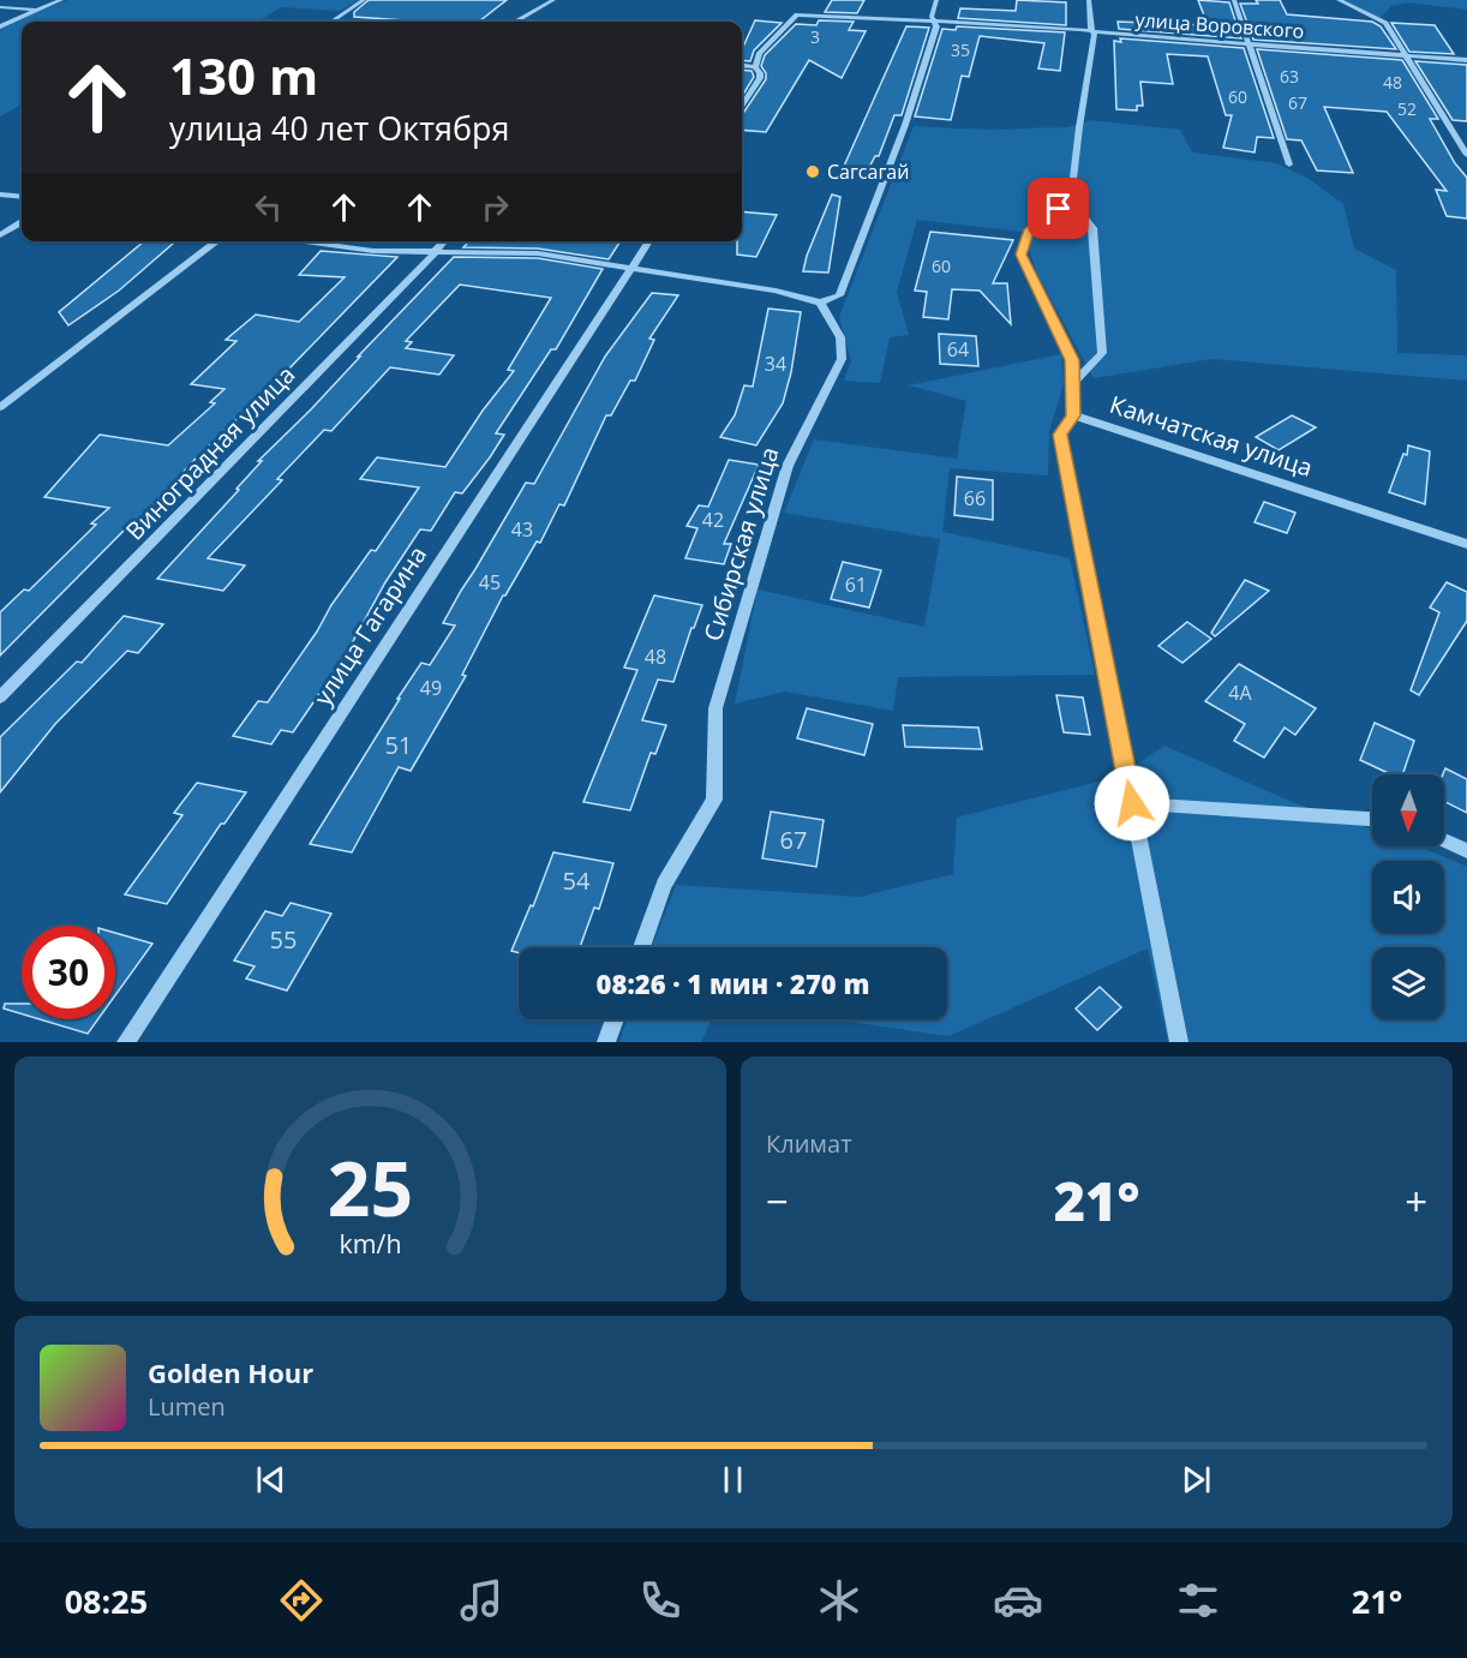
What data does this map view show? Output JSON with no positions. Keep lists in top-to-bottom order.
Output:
{
  "streets": {
    "street": [
      "улица Воровского",
      "Камчатская улица",
      "Виноградная улица",
      "Сибирская улица",
      "улица Гагарина"
    ]
  },
  "places": ["Сагсагай"],
  "house_numbers": [
    "3",
    "35",
    "63",
    "48",
    "60",
    "67",
    "52",
    "60",
    "64",
    "34",
    "66",
    "42",
    "43",
    "45",
    "61",
    "48",
    "49",
    "4А",
    "51",
    "67",
    "54",
    "55"
  ],
  "north": "bottom",
  "page": {
    "turn": ["130 m", "улица 40 лет Октября"],
    "limit": "30",
    "trip": "08:26 · 1 мин · 270 m",
    "tile": "Климат",
    "heat": ["−", "21°", "+"],
    "song": ["Golden Hour", "Lumen"],
    "tabs": ["08:25", "21°"],
    "gauge": ["25", "km/h"]
  }
}
